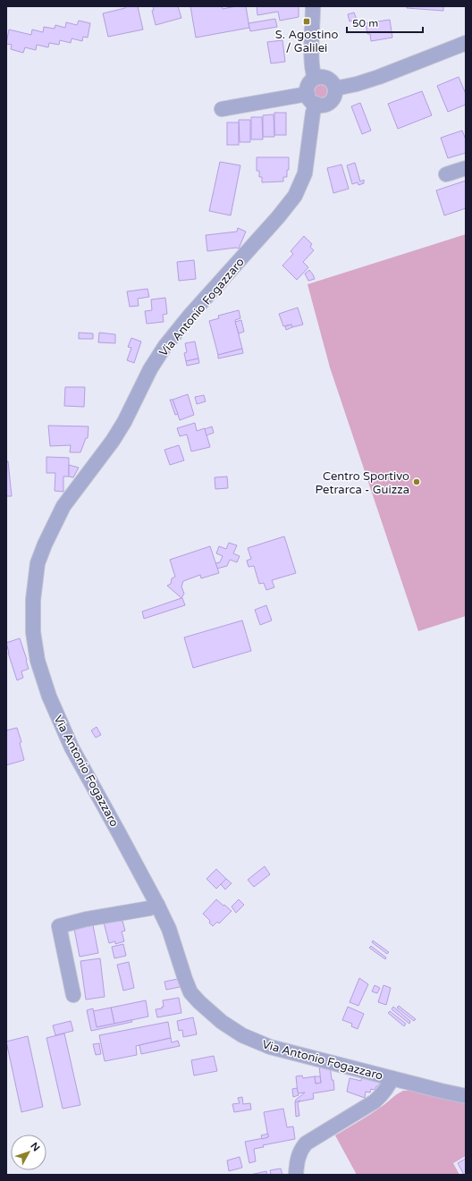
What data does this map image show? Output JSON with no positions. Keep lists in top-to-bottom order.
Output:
{
  "streets": {
    "street": ["Via Antonio Fogazzaro"]
  },
  "places": {
    "transit": ["S. Agostino / Galilei"],
    "other": ["Centro Sportivo Petrarca - Guizza"]
  },
  "scale_bar": "50 m",
  "north": "top right"
}
